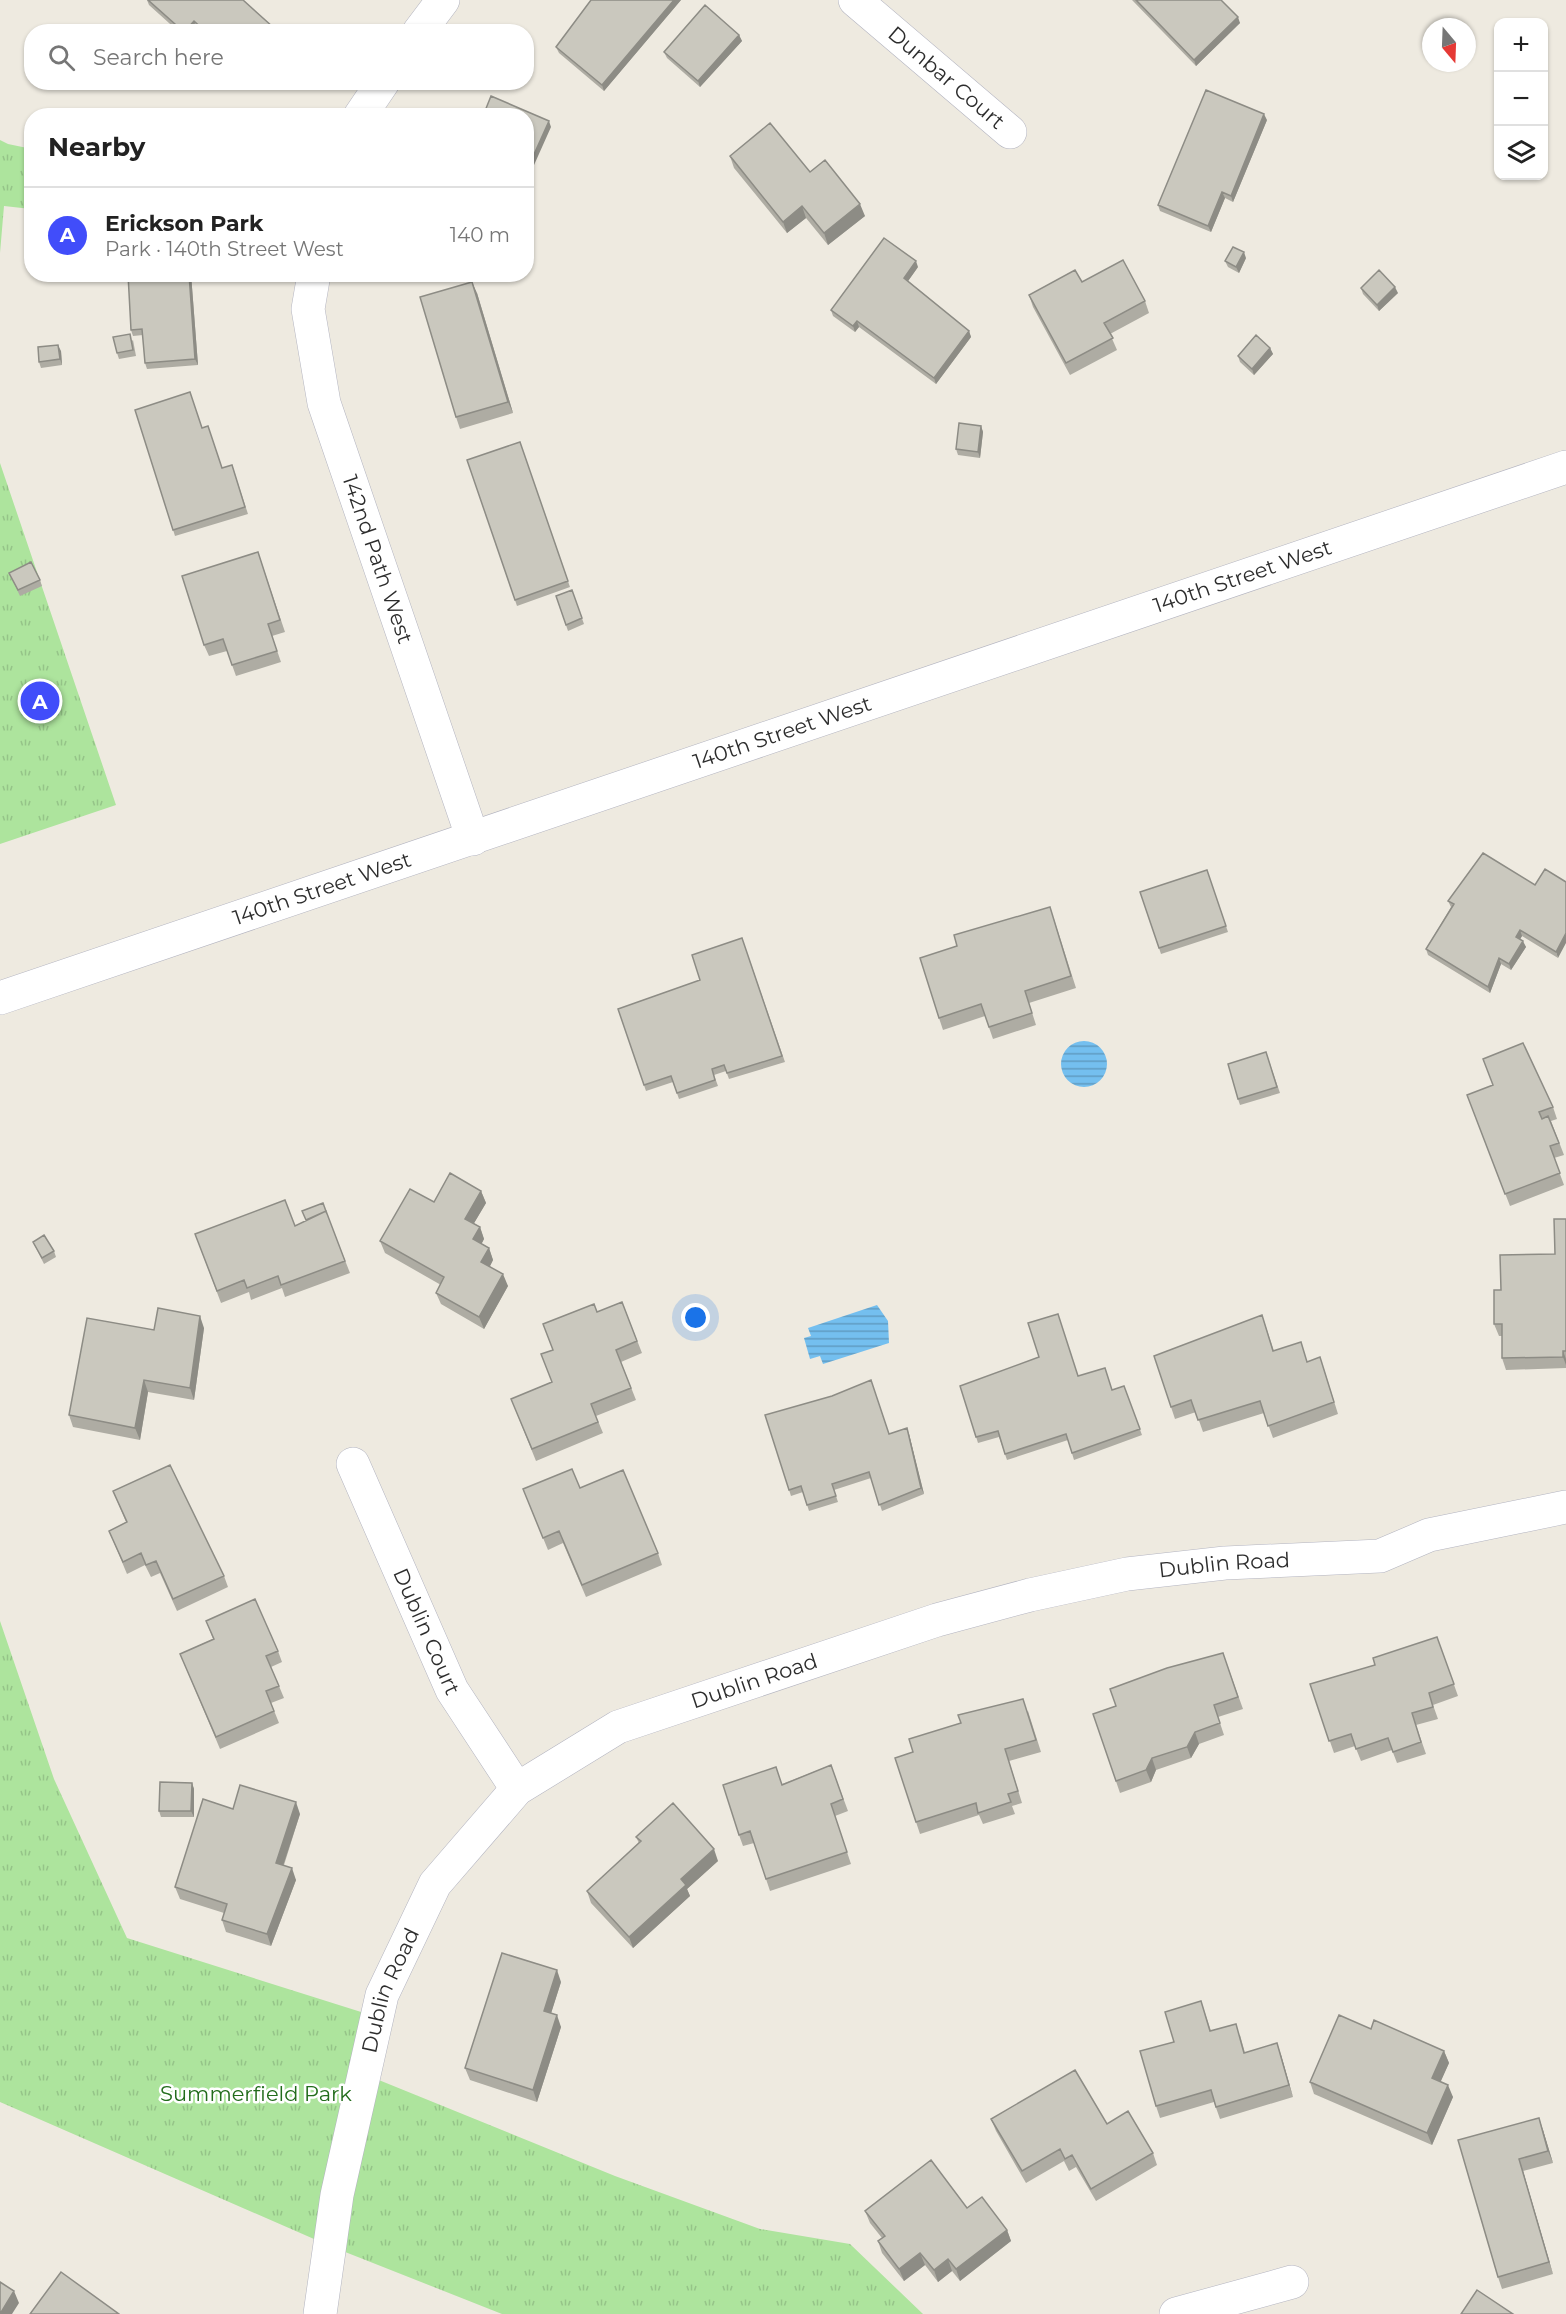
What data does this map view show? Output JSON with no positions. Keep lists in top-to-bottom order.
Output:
{
  "streets": {
    "street": [
      "Dunbar Court",
      "142nd Path West",
      "140th Street West",
      "Dublin Road",
      "Dublin Court"
    ]
  },
  "crossings": [
    ["142nd Path West", "140th Street West"],
    ["Dublin Road", "Dublin Court"]
  ],
  "parks": ["Summerfield Park"],
  "north": "bottom",
  "page": {
    "map_buttons": ["+", "−"],
    "search": "Search here",
    "heading": "Nearby",
    "list": [
      {
        "mark": "A",
        "name": "Erickson Park",
        "note": "Park · 140th Street West",
        "value": "140 m"
      }
    ],
    "pins": "A"
  }
}
